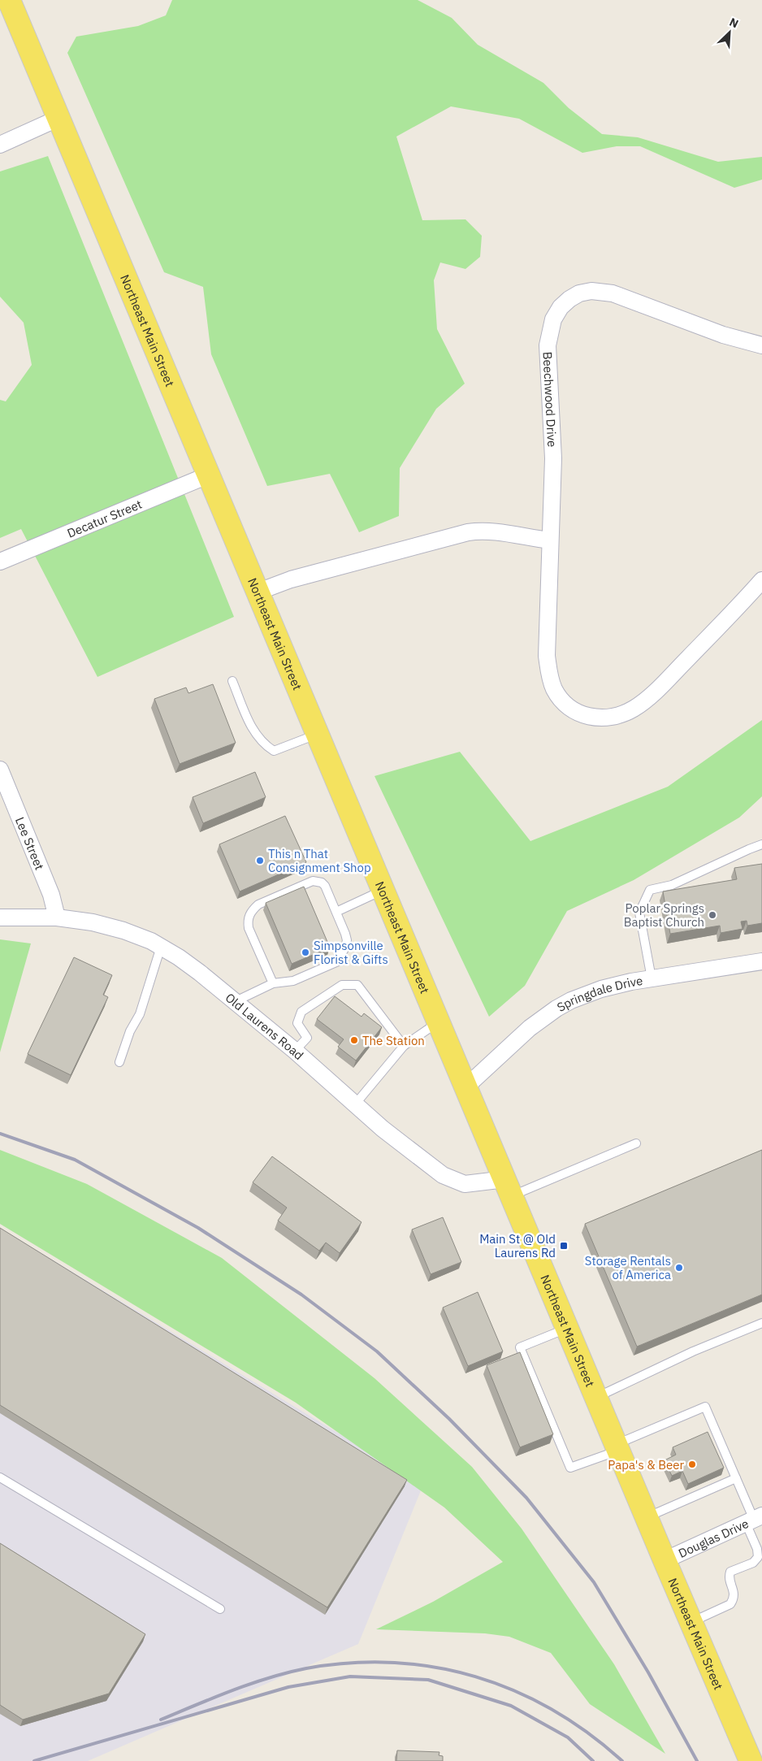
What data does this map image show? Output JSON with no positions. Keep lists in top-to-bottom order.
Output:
{
  "streets": {
    "main road": ["Northeast Main Street"],
    "street": [
      "Beechwood Drive",
      "Decatur Street",
      "Lee Street",
      "Springdale Drive",
      "Old Laurens Road",
      "Douglas Drive"
    ]
  },
  "crossings": [
    ["Northeast Main Street", "Decatur Street"],
    ["Northeast Main Street", "Springdale Drive"],
    ["Northeast Main Street", "Old Laurens Road"],
    ["Northeast Main Street", "Douglas Drive"],
    ["Lee Street", "Old Laurens Road"]
  ],
  "places": {
    "other": [
      "This n That Consignment Shop",
      "Poplar Springs Baptist Church",
      "Simpsonville Florist & Gifts",
      "The Station",
      "Storage Rentals of America",
      "Papa's & Beer"
    ],
    "transit": ["Main St @ Old Laurens Rd"]
  },
  "north": "top right"
}
